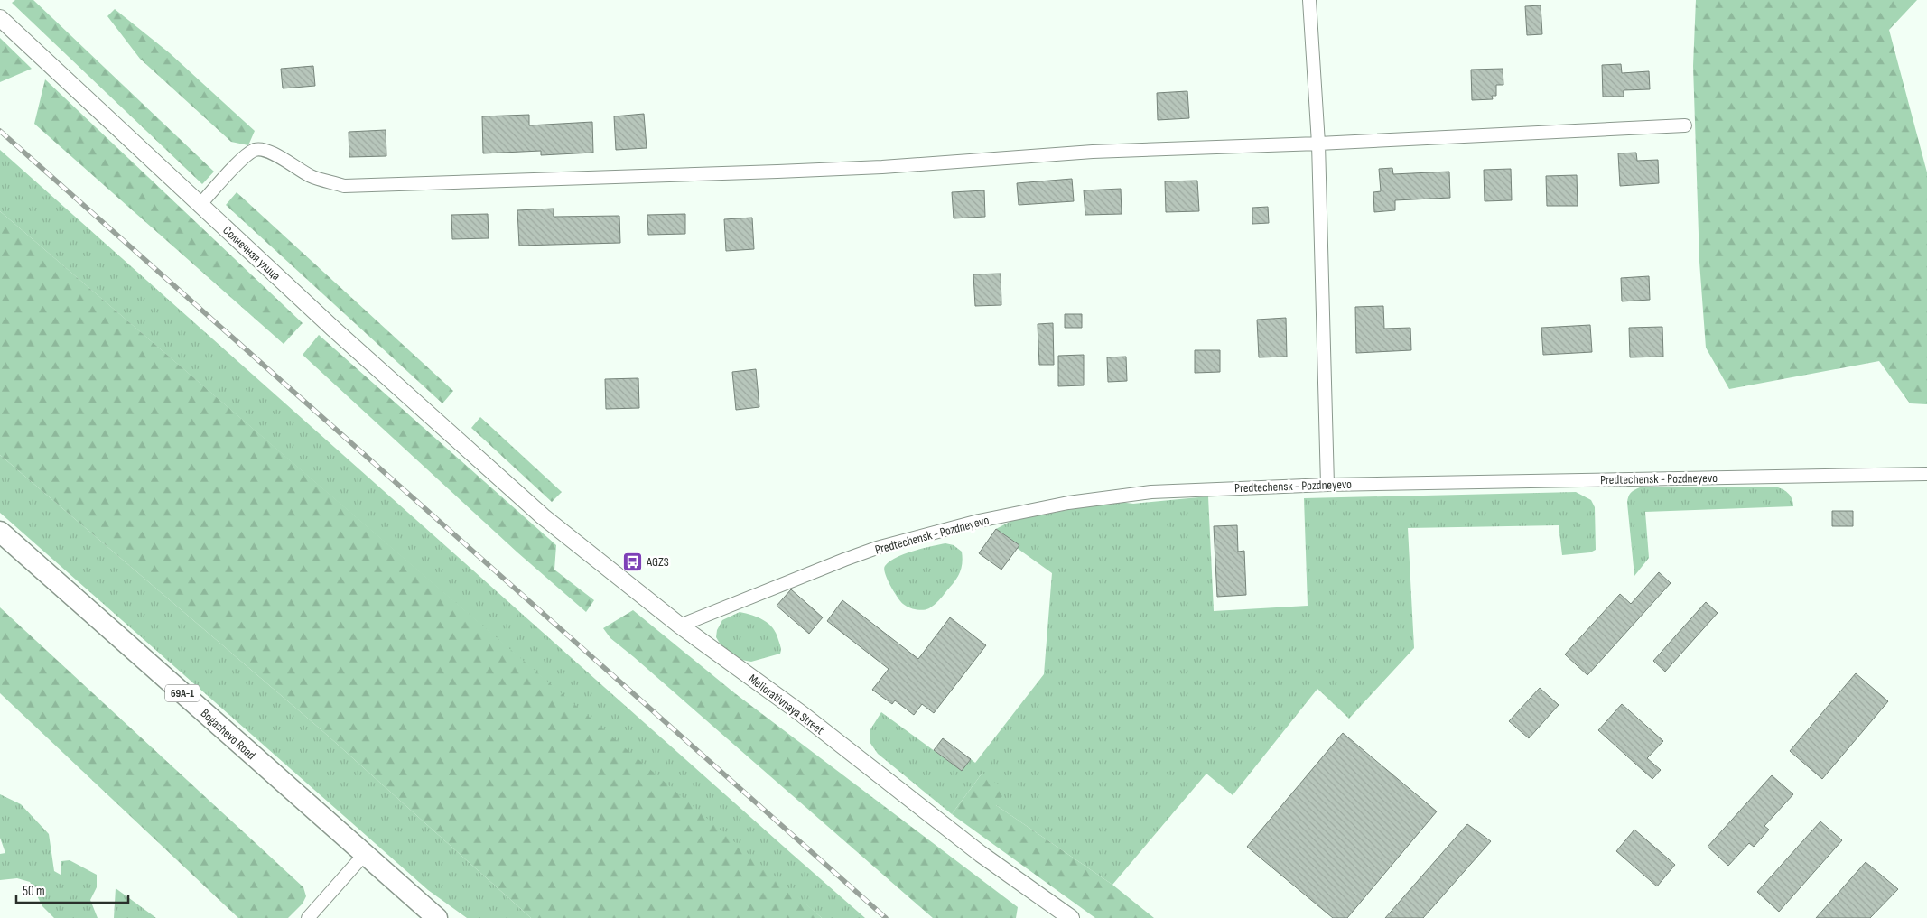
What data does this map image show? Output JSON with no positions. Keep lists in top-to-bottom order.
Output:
{
  "streets": {
    "main road": ["69А-1", "Bogashevo Road"],
    "street": ["Солнечная улица", "Predtechensk - Pozdneyevo", "Meliorativnaya Street"]
  },
  "crossings": [
    ["Солнечная улица", "Meliorativnaya Street"],
    ["Predtechensk - Pozdneyevo", "Meliorativnaya Street"]
  ],
  "places": {
    "bus stop": ["AGZS"]
  },
  "scale_bar": "50 m"
}
